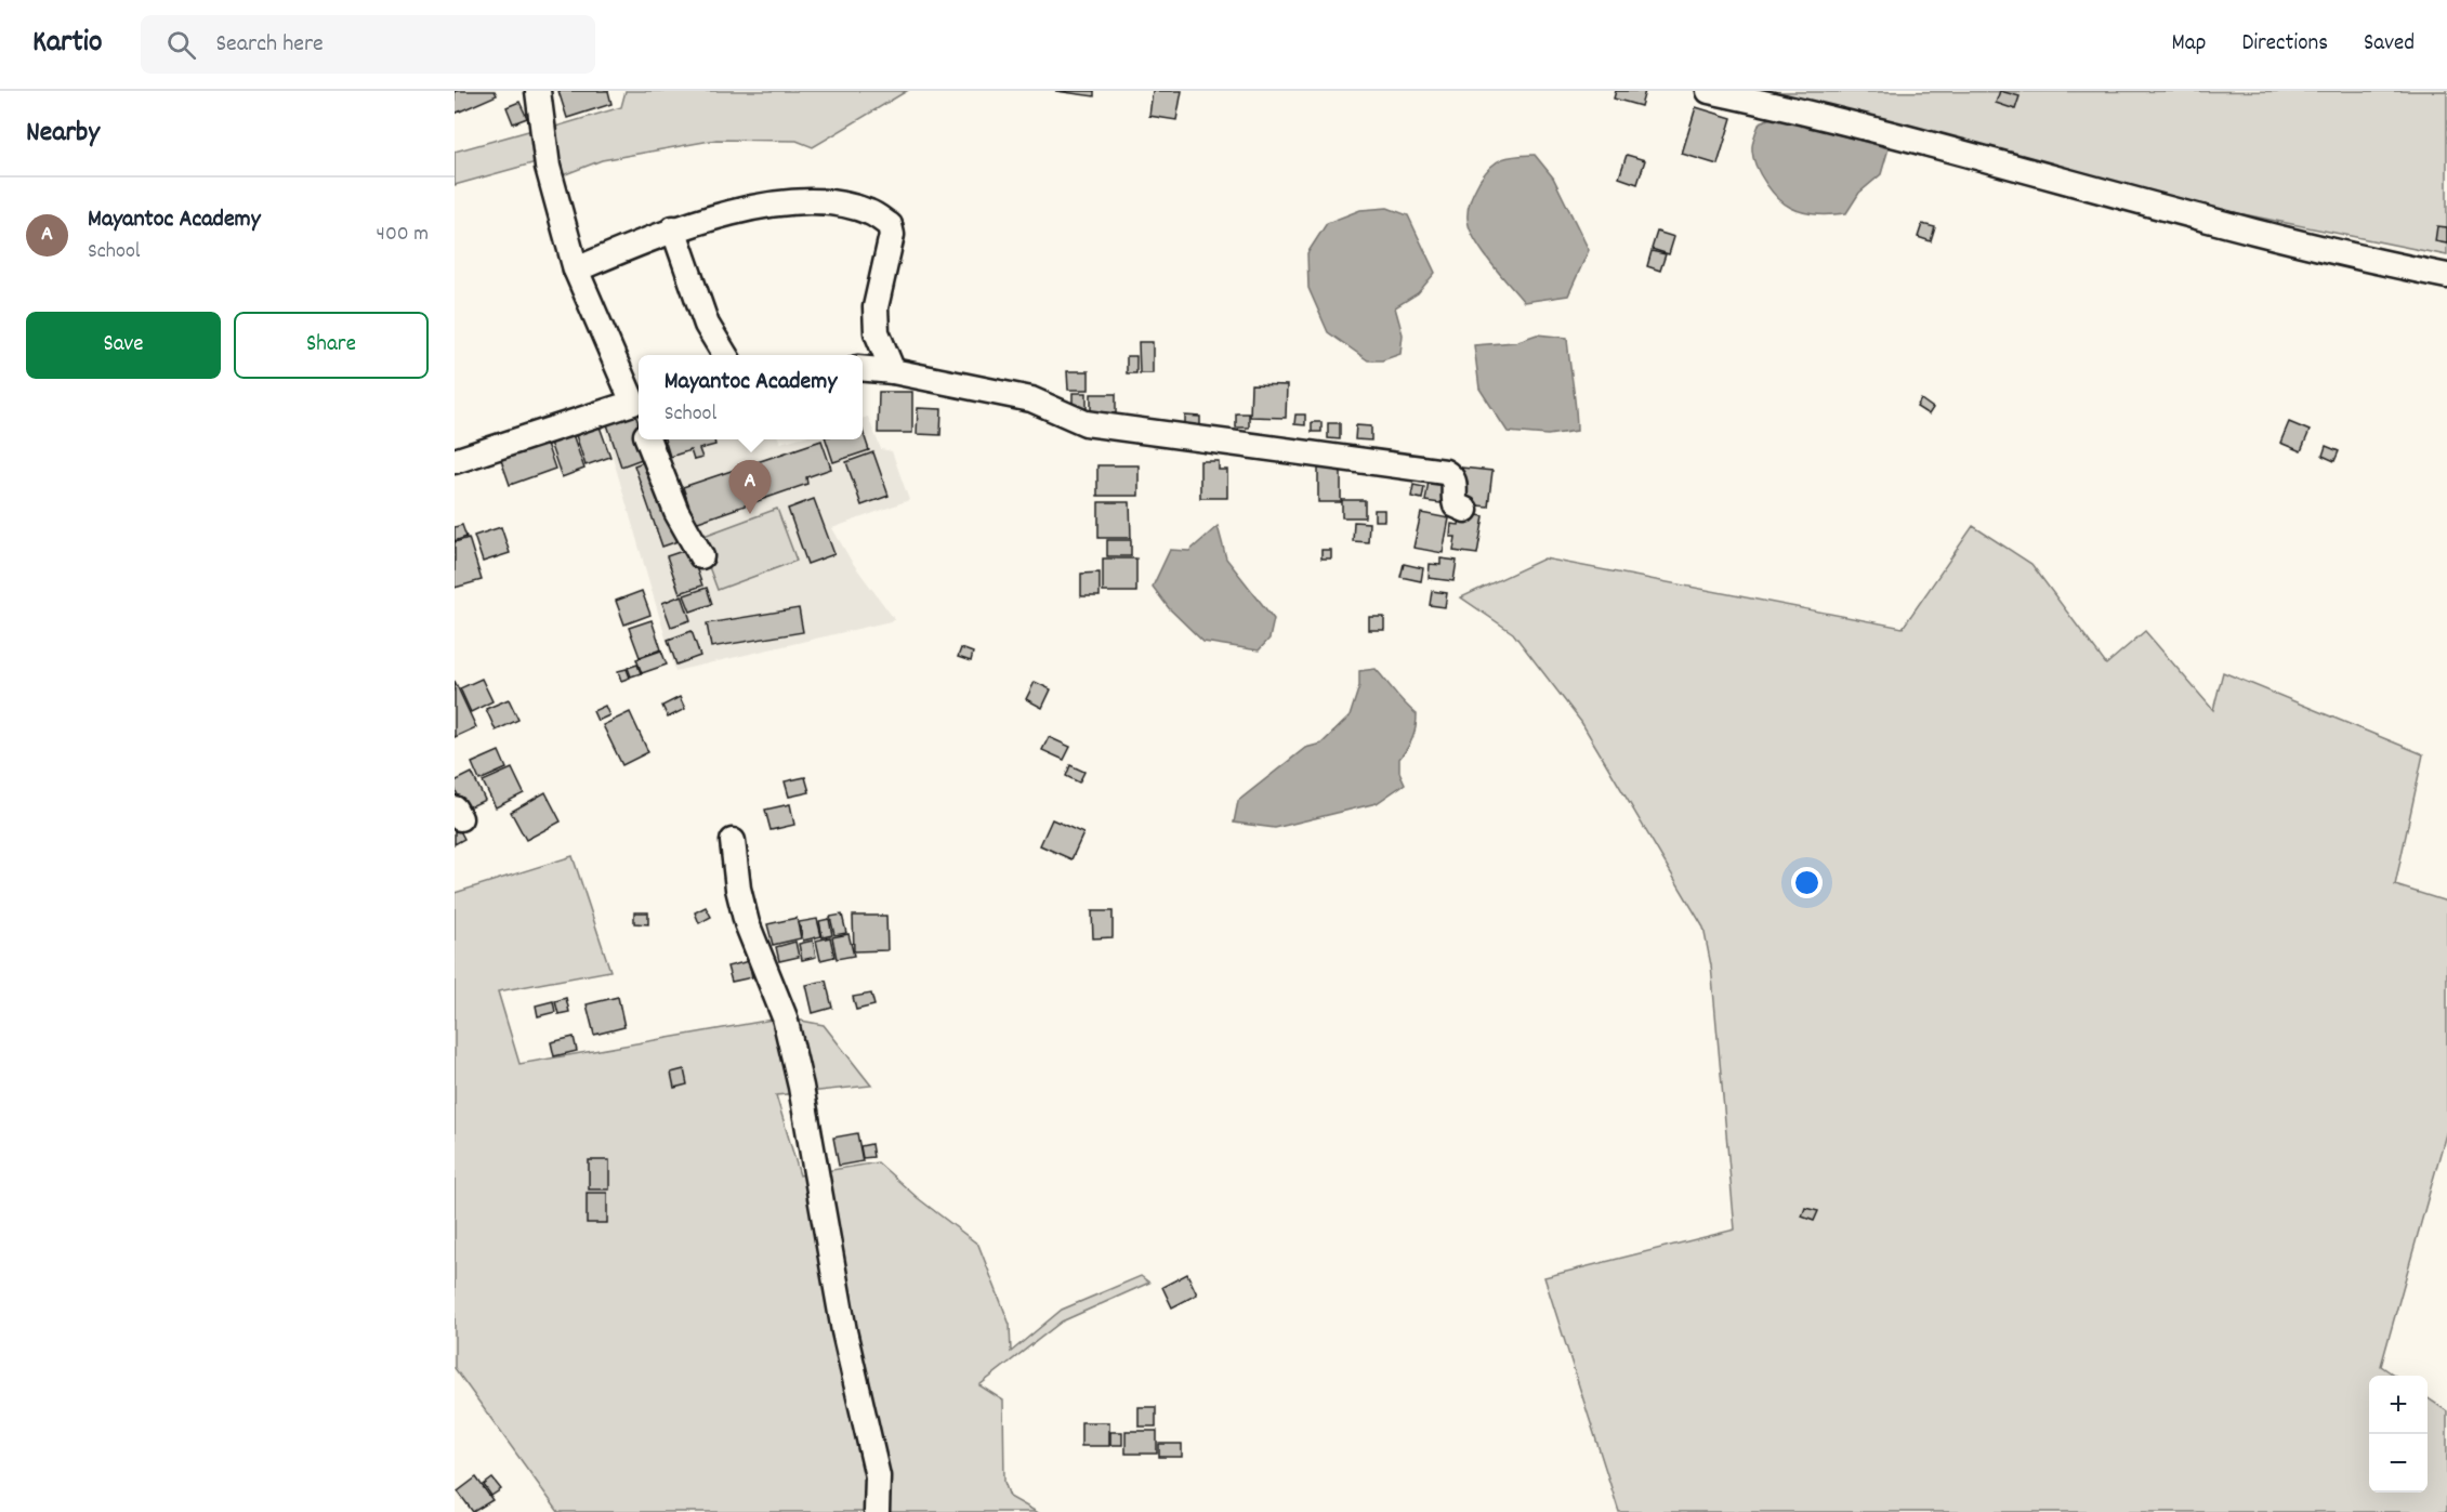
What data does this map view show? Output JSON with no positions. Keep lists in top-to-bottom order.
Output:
{
  "page": {
    "header": "Kartio",
    "search": "Search here",
    "nav": ["Map", "Directions", "Saved"],
    "heading": "Nearby",
    "list": [
      {
        "mark": "A",
        "name": "Mayantoc Academy",
        "note": "School",
        "value": "400 m"
      }
    ],
    "buttons": ["Save", "Share"],
    "popup": ["Mayantoc Academy", "School"],
    "pins": "A",
    "map_buttons": ["+", "−"]
  }
}
